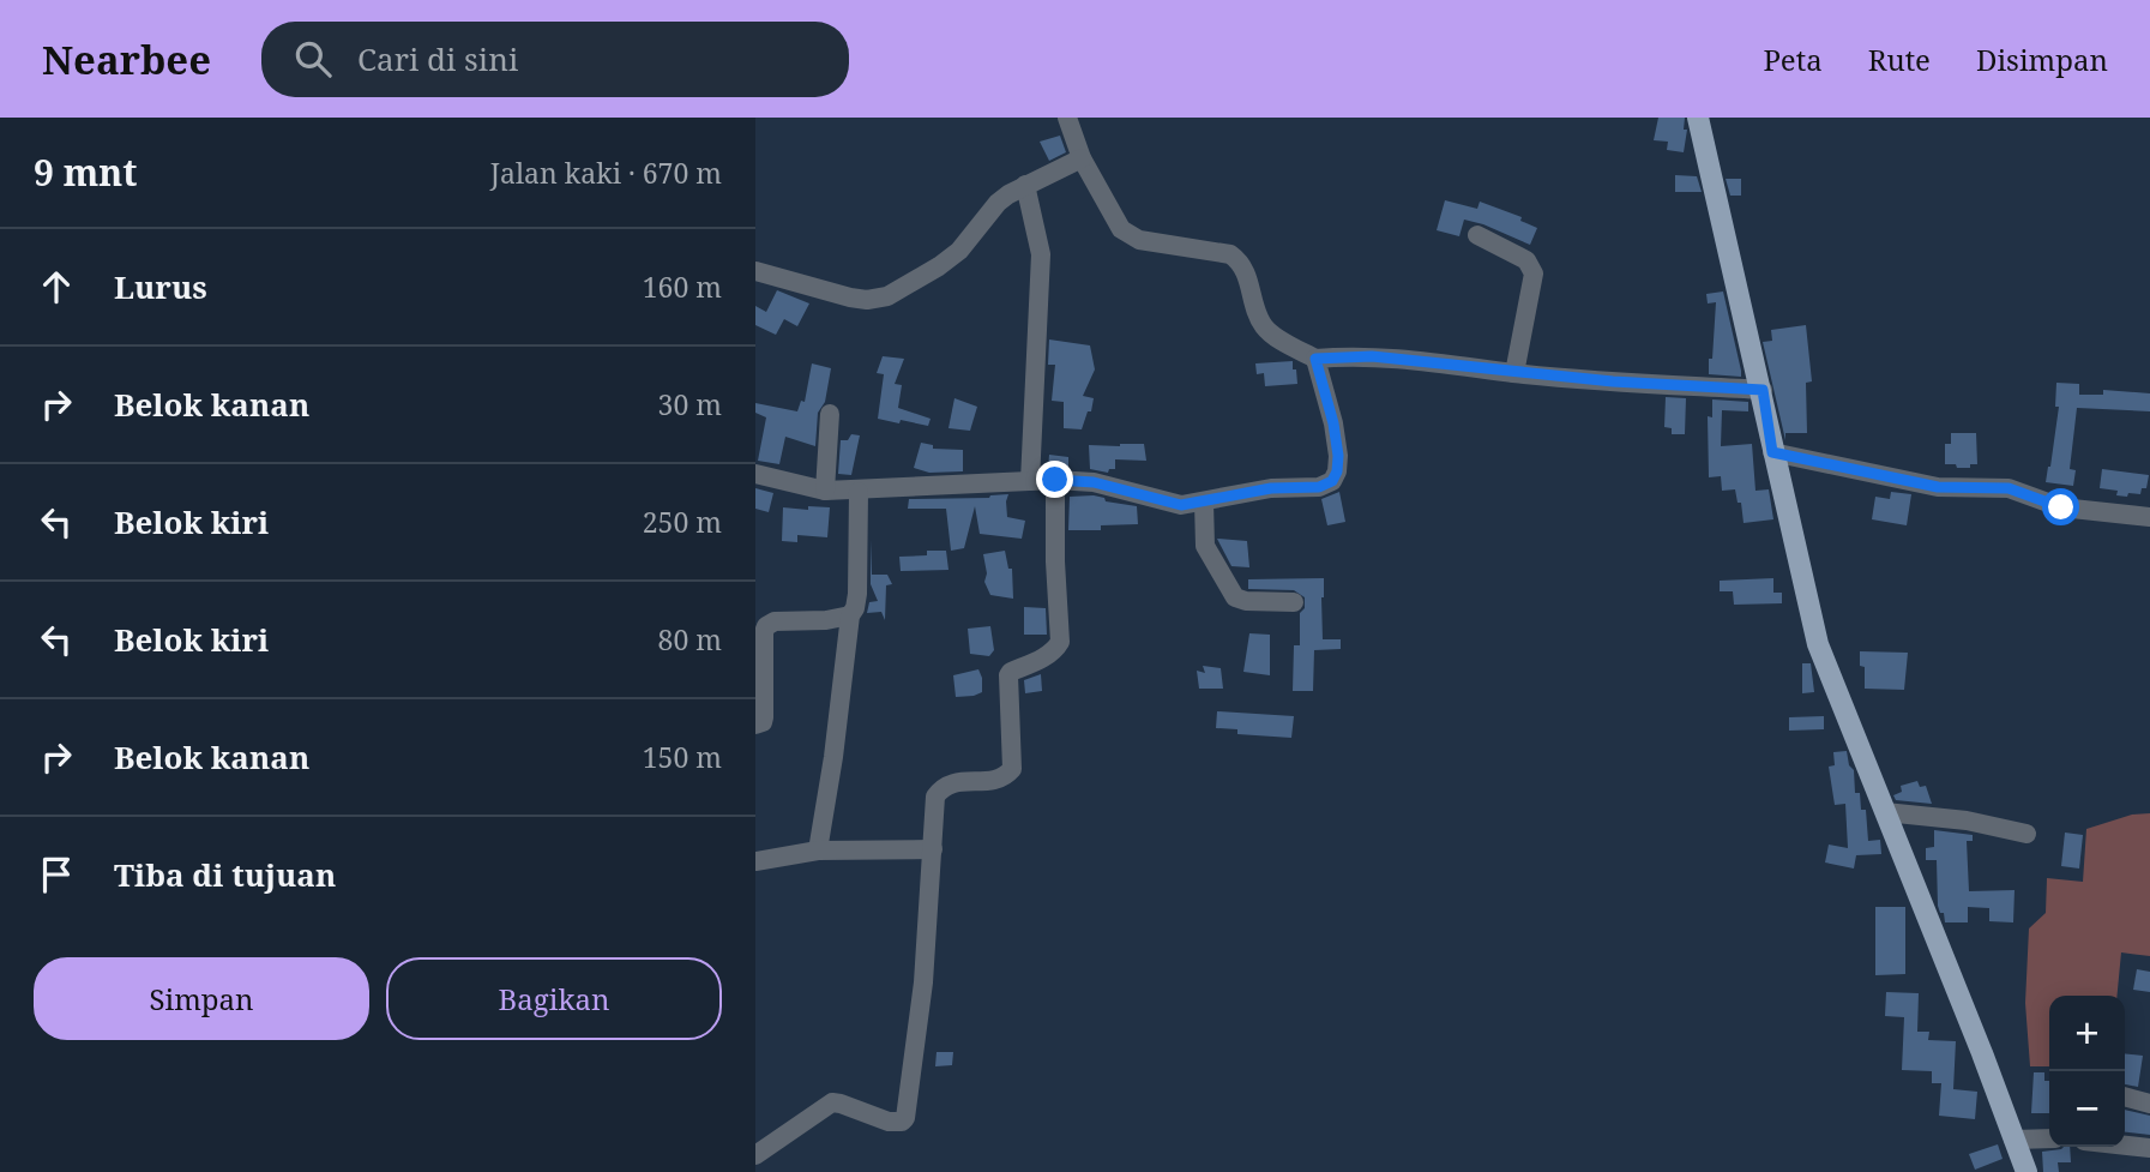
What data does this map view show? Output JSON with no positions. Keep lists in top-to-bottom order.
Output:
{
  "page": {
    "header": "Nearbee",
    "search": "Cari di sini",
    "nav": ["Peta", "Rute", "Disimpan"],
    "heading": ["9 mnt", "Jalan kaki · 670 m"],
    "list": [
      ["Lurus", "160 m"],
      ["Belok kanan", "30 m"],
      ["Belok kiri", "250 m"],
      ["Belok kiri", "80 m"],
      ["Belok kanan", "150 m"],
      "Tiba di tujuan"
    ],
    "buttons": ["Simpan", "Bagikan"],
    "map_buttons": ["+", "−"]
  }
}
